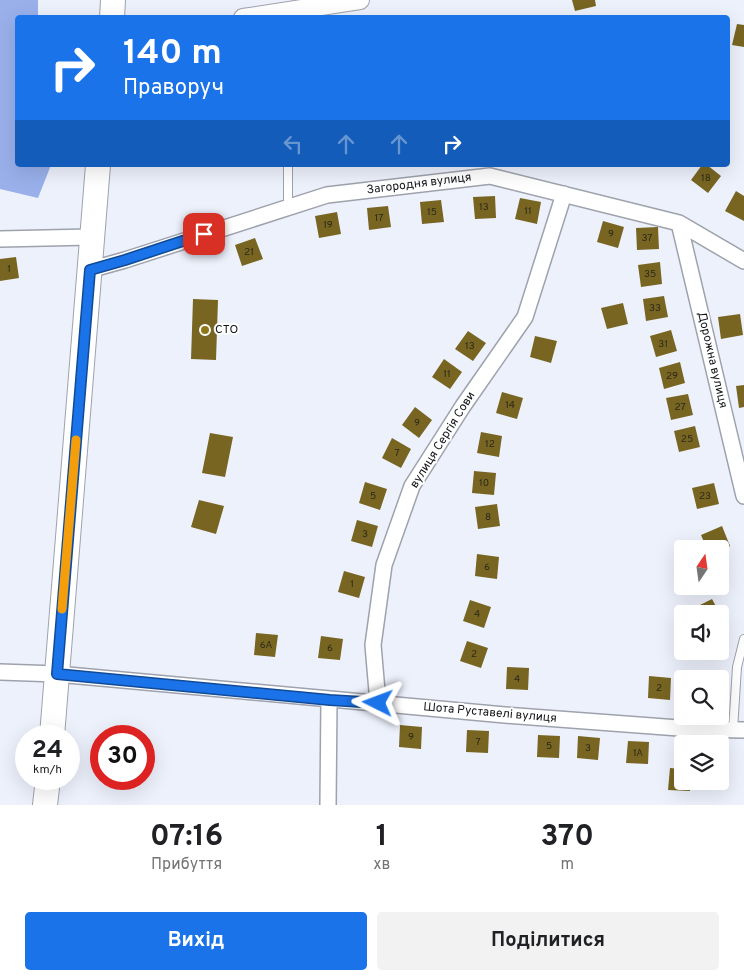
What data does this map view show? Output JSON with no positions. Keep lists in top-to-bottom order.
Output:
{
  "streets": {
    "street": [
      "Загородня вулиця",
      "Дорожна вулиця",
      "вулиця Сергія Сови",
      "Шота Руставелі вулиця"
    ]
  },
  "crossings": [
    ["Загородня вулиця", "Дорожна вулиця"],
    ["Загородня вулиця", "вулиця Сергія Сови"],
    ["вулиця Сергія Сови", "Шота Руставелі вулиця"]
  ],
  "places": ["СТО"],
  "house_numbers": [
    "18",
    "13",
    "11",
    "15",
    "17",
    "19",
    "9",
    "37",
    "21",
    "1",
    "35",
    "33",
    "31",
    "13",
    "11",
    "29",
    "14",
    "27",
    "9",
    "25",
    "12",
    "7",
    "10",
    "5",
    "23",
    "8",
    "3",
    "6",
    "1",
    "4",
    "6А",
    "6",
    "2",
    "4",
    "2",
    "9",
    "7",
    "5",
    "3",
    "1А"
  ],
  "north": "top",
  "page": {
    "turn": ["140 m", "Праворуч"],
    "speed": "24 km/h",
    "limit": "30",
    "eta": [
      "07:16",
      "Прибуття",
      "1",
      "хв",
      "370",
      "m"
    ],
    "buttons": ["Вихід", "Поділитися"]
  }
}
